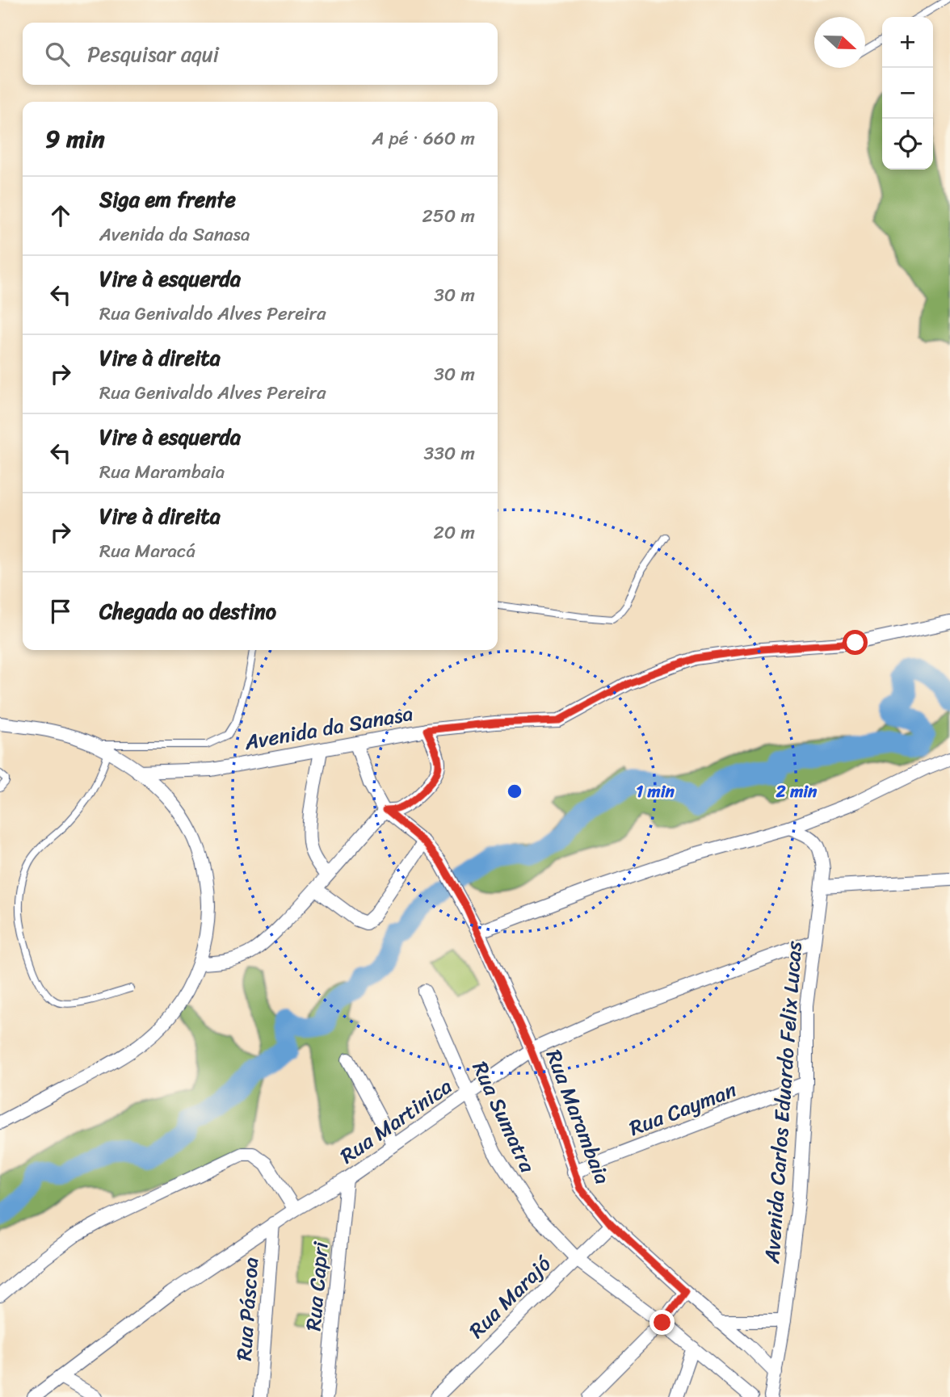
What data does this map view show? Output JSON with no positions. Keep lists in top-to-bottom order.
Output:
{
  "streets": {
    "street": [
      "Avenida da Sanasa",
      "Avenida Carlos Eduardo Felix Lucas",
      "Rua Cayman",
      "Rua Sumatra",
      "Rua Marambaia",
      "Rua Martinica",
      "Rua Capri",
      "Rua Marajó",
      "Rua Páscoa"
    ]
  },
  "crossings": [
    ["Avenida da Sanasa", "Rua Marambaia"],
    ["Avenida Carlos Eduardo Felix Lucas", "Rua Cayman"],
    ["Avenida Carlos Eduardo Felix Lucas", "Rua Marambaia"],
    ["Avenida Carlos Eduardo Felix Lucas", "Rua Martinica"],
    ["Rua Cayman", "Rua Marambaia"],
    ["Rua Sumatra", "Rua Martinica"],
    ["Rua Sumatra", "Rua Marajó"],
    ["Rua Marambaia", "Rua Martinica"],
    ["Rua Marambaia", "Rua Marajó"],
    ["Rua Martinica", "Rua Capri"],
    ["Rua Martinica", "Rua Páscoa"]
  ],
  "north": "right",
  "page": {
    "map_buttons": ["+", "−"],
    "search": "Pesquisar aqui",
    "heading": ["9 min", "A pé · 660 m"],
    "list": [
      ["Siga em frente", "Avenida da Sanasa", "250 m"],
      ["Vire à esquerda", "Rua Genivaldo Alves Pereira", "30 m"],
      ["Vire à direita", "Rua Genivaldo Alves Pereira", "30 m"],
      ["Vire à esquerda", "Rua Marambaia", "330 m"],
      ["Vire à direita", "Rua Maracá", "20 m"],
      "Chegada ao destino"
    ]
  },
  "rings": ["1 min", "2 min"]
}
